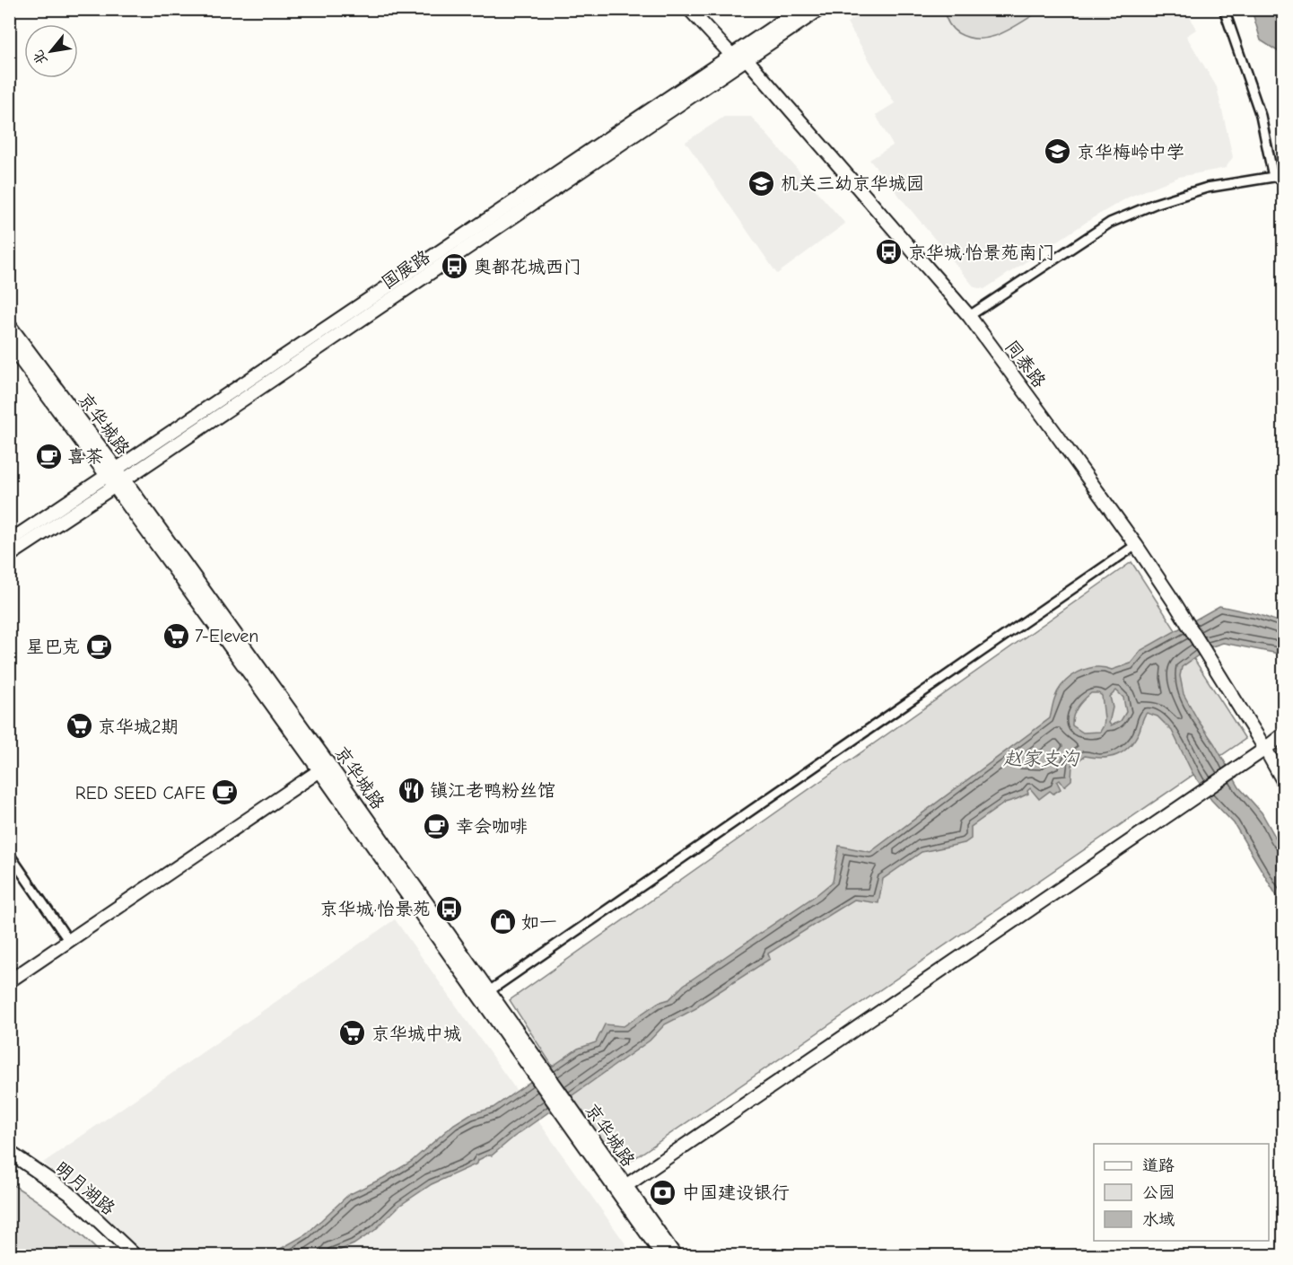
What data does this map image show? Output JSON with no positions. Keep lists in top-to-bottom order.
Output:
{
  "streets": {
    "street": [
      "国展路",
      "同泰路",
      "京华城路",
      "明月湖路"
    ]
  },
  "crossings": [
    ["国展路", "同泰路"],
    ["国展路", "京华城路"]
  ],
  "water": ["赵家支沟"],
  "places": {
    "school or university": ["京华梅岭中学", "机关三幼京华城园"],
    "bus stop": ["京华城·怡景苑南门", "奥都花城西门", "京华城·怡景苑"],
    "cafe": [
      "喜茶",
      "星巴克",
      "RED SEED CAFE",
      "幸会咖啡"
    ],
    "supermarket": ["7-Eleven", "京华城2期", "京华城中城"],
    "restaurant": ["镇江老鸭粉丝馆"],
    "shop": ["如一"],
    "bank": ["中国建设银行"]
  },
  "legend": ["道路", "公园", "水域"],
  "north": "bottom left"
}
